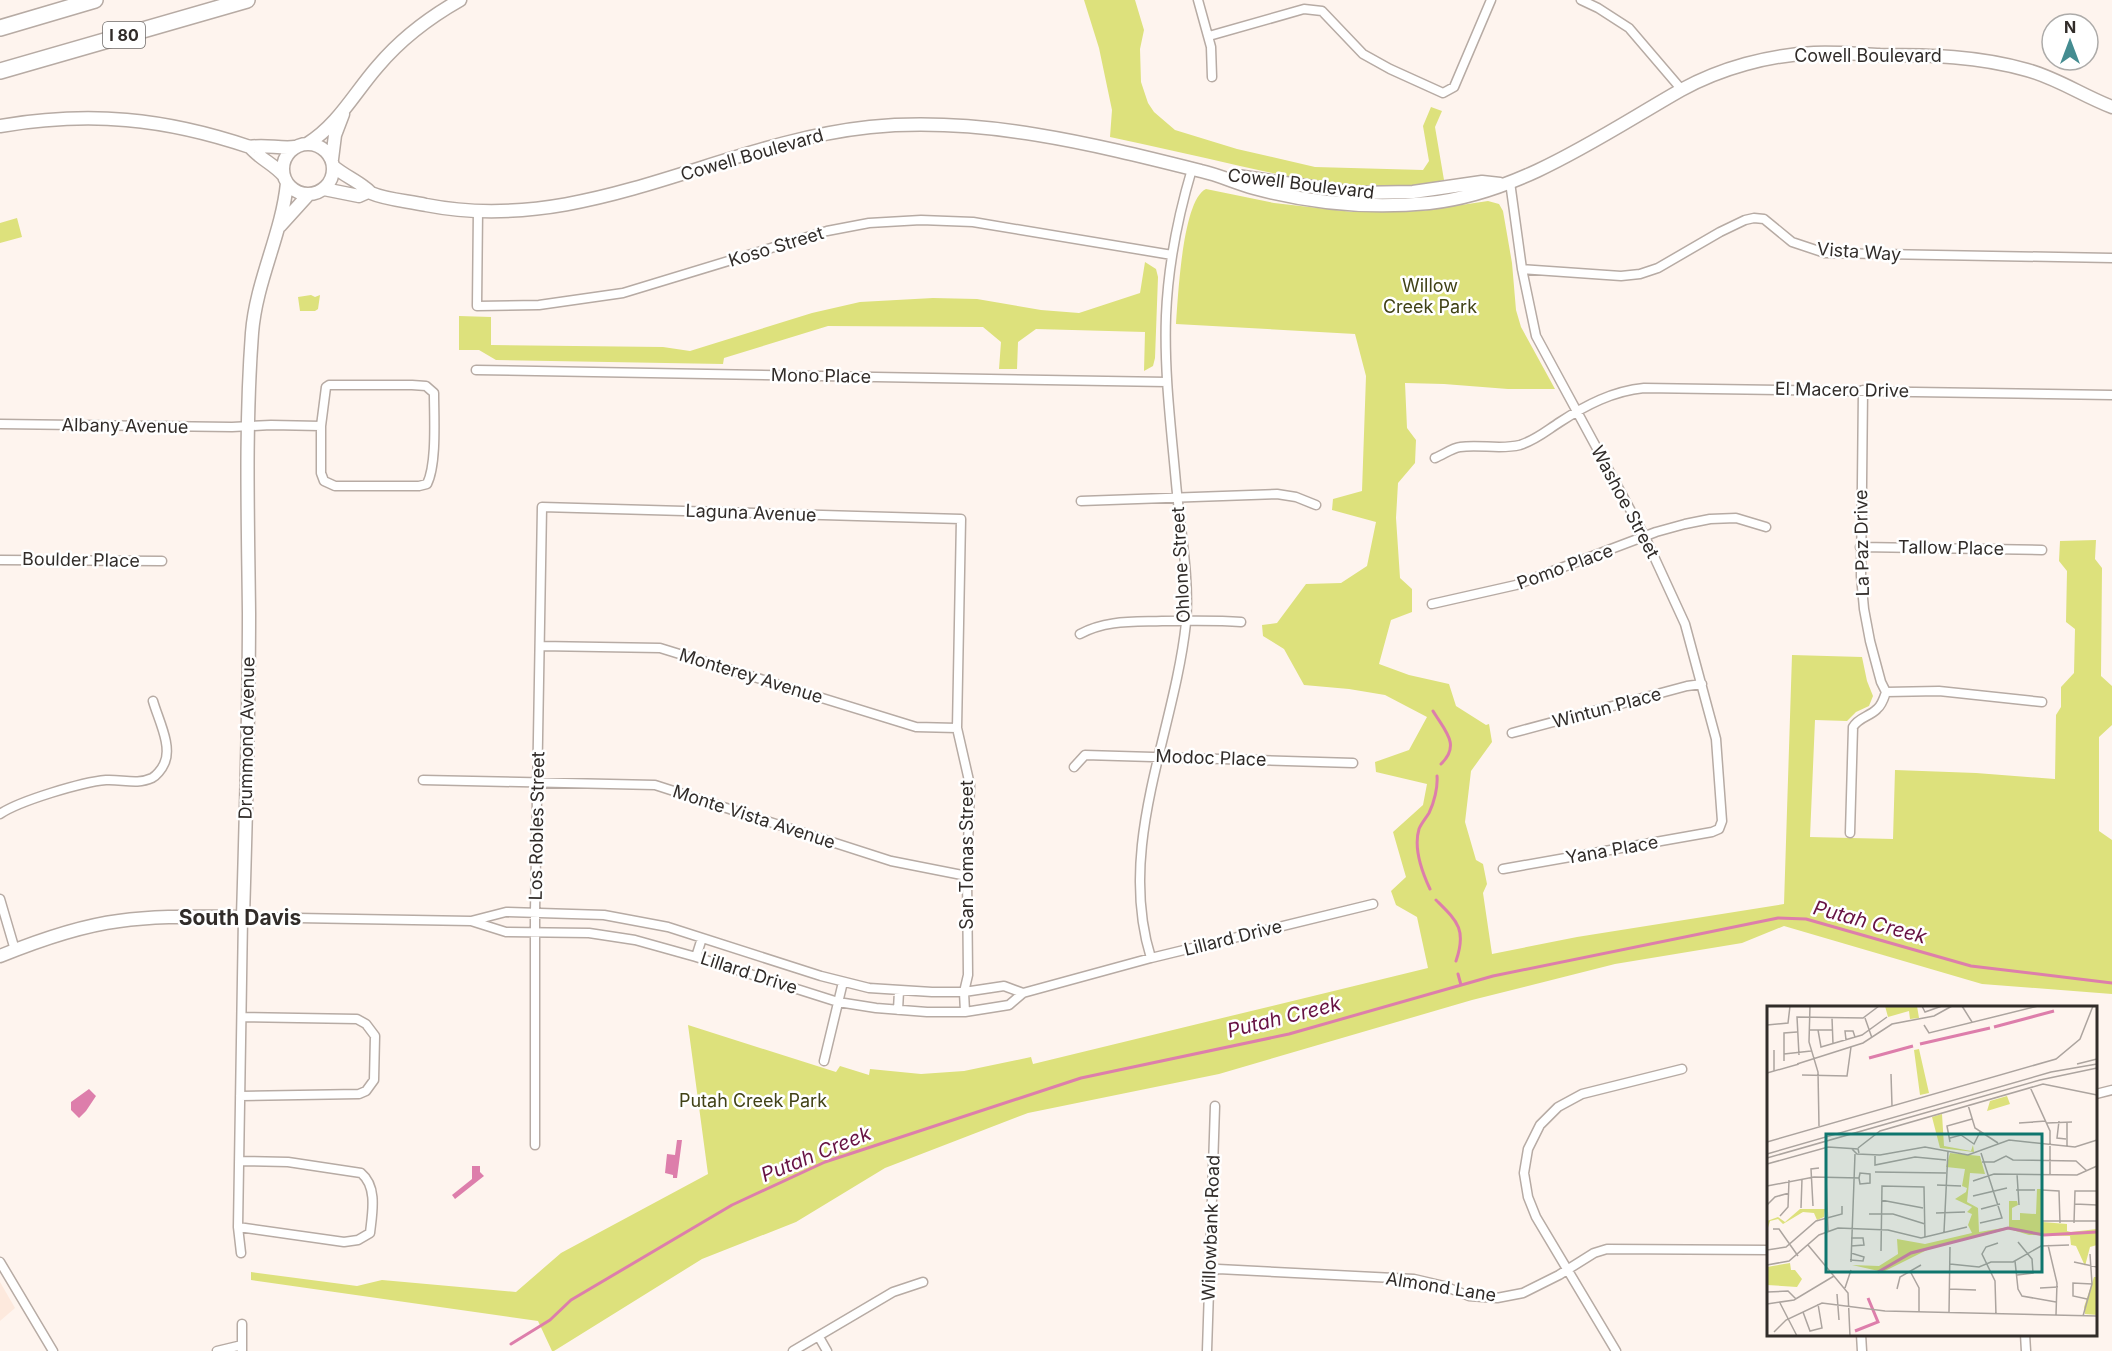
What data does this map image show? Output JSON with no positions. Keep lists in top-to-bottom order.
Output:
{
  "streets": {
    "highway": ["I 80"],
    "main road": ["Cowell Boulevard", "Drummond Avenue", "Lillard Drive"],
    "street": [
      "Koso Street",
      "Vista Way",
      "Mono Place",
      "El Macero Drive",
      "Albany Avenue",
      "Washoe Street",
      "Laguna Avenue",
      "La Paz Drive",
      "Tallow Place",
      "Boulder Place",
      "Ohlone Street",
      "Pomo Place",
      "Monterey Avenue",
      "Wintun Place",
      "Modoc Place",
      "Monte Vista Avenue",
      "Los Robles Street",
      "Yana Place",
      "San Tomas Street",
      "Willowbank Road",
      "Almond Lane"
    ]
  },
  "crossings": [
    ["Cowell Boulevard", "Koso Street"],
    ["Cowell Boulevard", "Washoe Street"],
    ["Cowell Boulevard", "Ohlone Street"],
    ["Cowell Boulevard", "Drummond Avenue"],
    ["Koso Street", "Ohlone Street"],
    ["Vista Way", "Washoe Street"],
    ["Mono Place", "Ohlone Street"],
    ["El Macero Drive", "Washoe Street"],
    ["El Macero Drive", "La Paz Drive"],
    ["Albany Avenue", "Drummond Avenue"],
    ["Washoe Street", "Pomo Place"],
    ["Washoe Street", "Wintun Place"],
    ["Washoe Street", "Yana Place"],
    ["Laguna Avenue", "Los Robles Street"],
    ["Laguna Avenue", "San Tomas Street"],
    ["La Paz Drive", "Tallow Place"],
    ["Ohlone Street", "Modoc Place"],
    ["Ohlone Street", "Lillard Drive"],
    ["Monterey Avenue", "Los Robles Street"],
    ["Monterey Avenue", "San Tomas Street"],
    ["Drummond Avenue", "Lillard Drive"],
    ["Monte Vista Avenue", "Los Robles Street"],
    ["Monte Vista Avenue", "San Tomas Street"],
    ["Los Robles Street", "Lillard Drive"],
    ["San Tomas Street", "Lillard Drive"],
    ["Willowbank Road", "Almond Lane"]
  ],
  "districts": ["South Davis"],
  "water": ["Putah Creek"],
  "parks": ["Willow Creek Park", "Putah Creek Park"],
  "north": "top"
}
